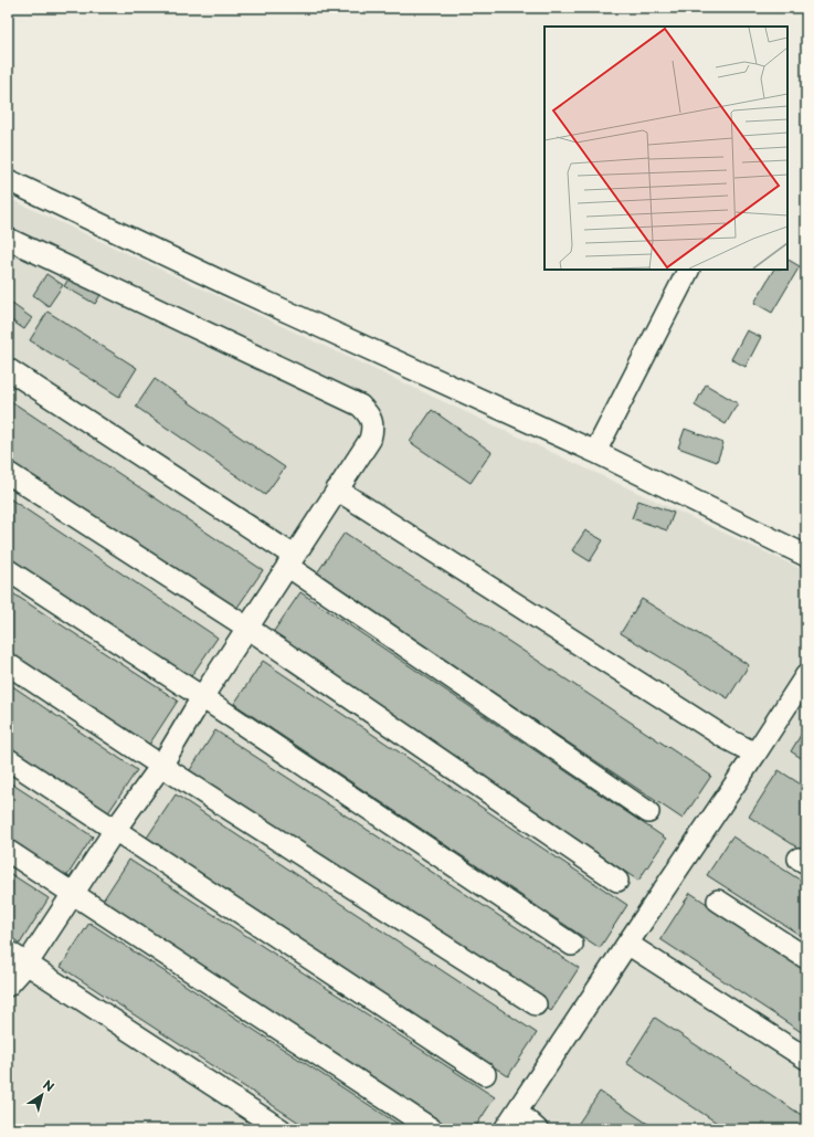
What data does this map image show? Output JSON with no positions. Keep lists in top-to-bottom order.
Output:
{
  "north": "top right"
}
